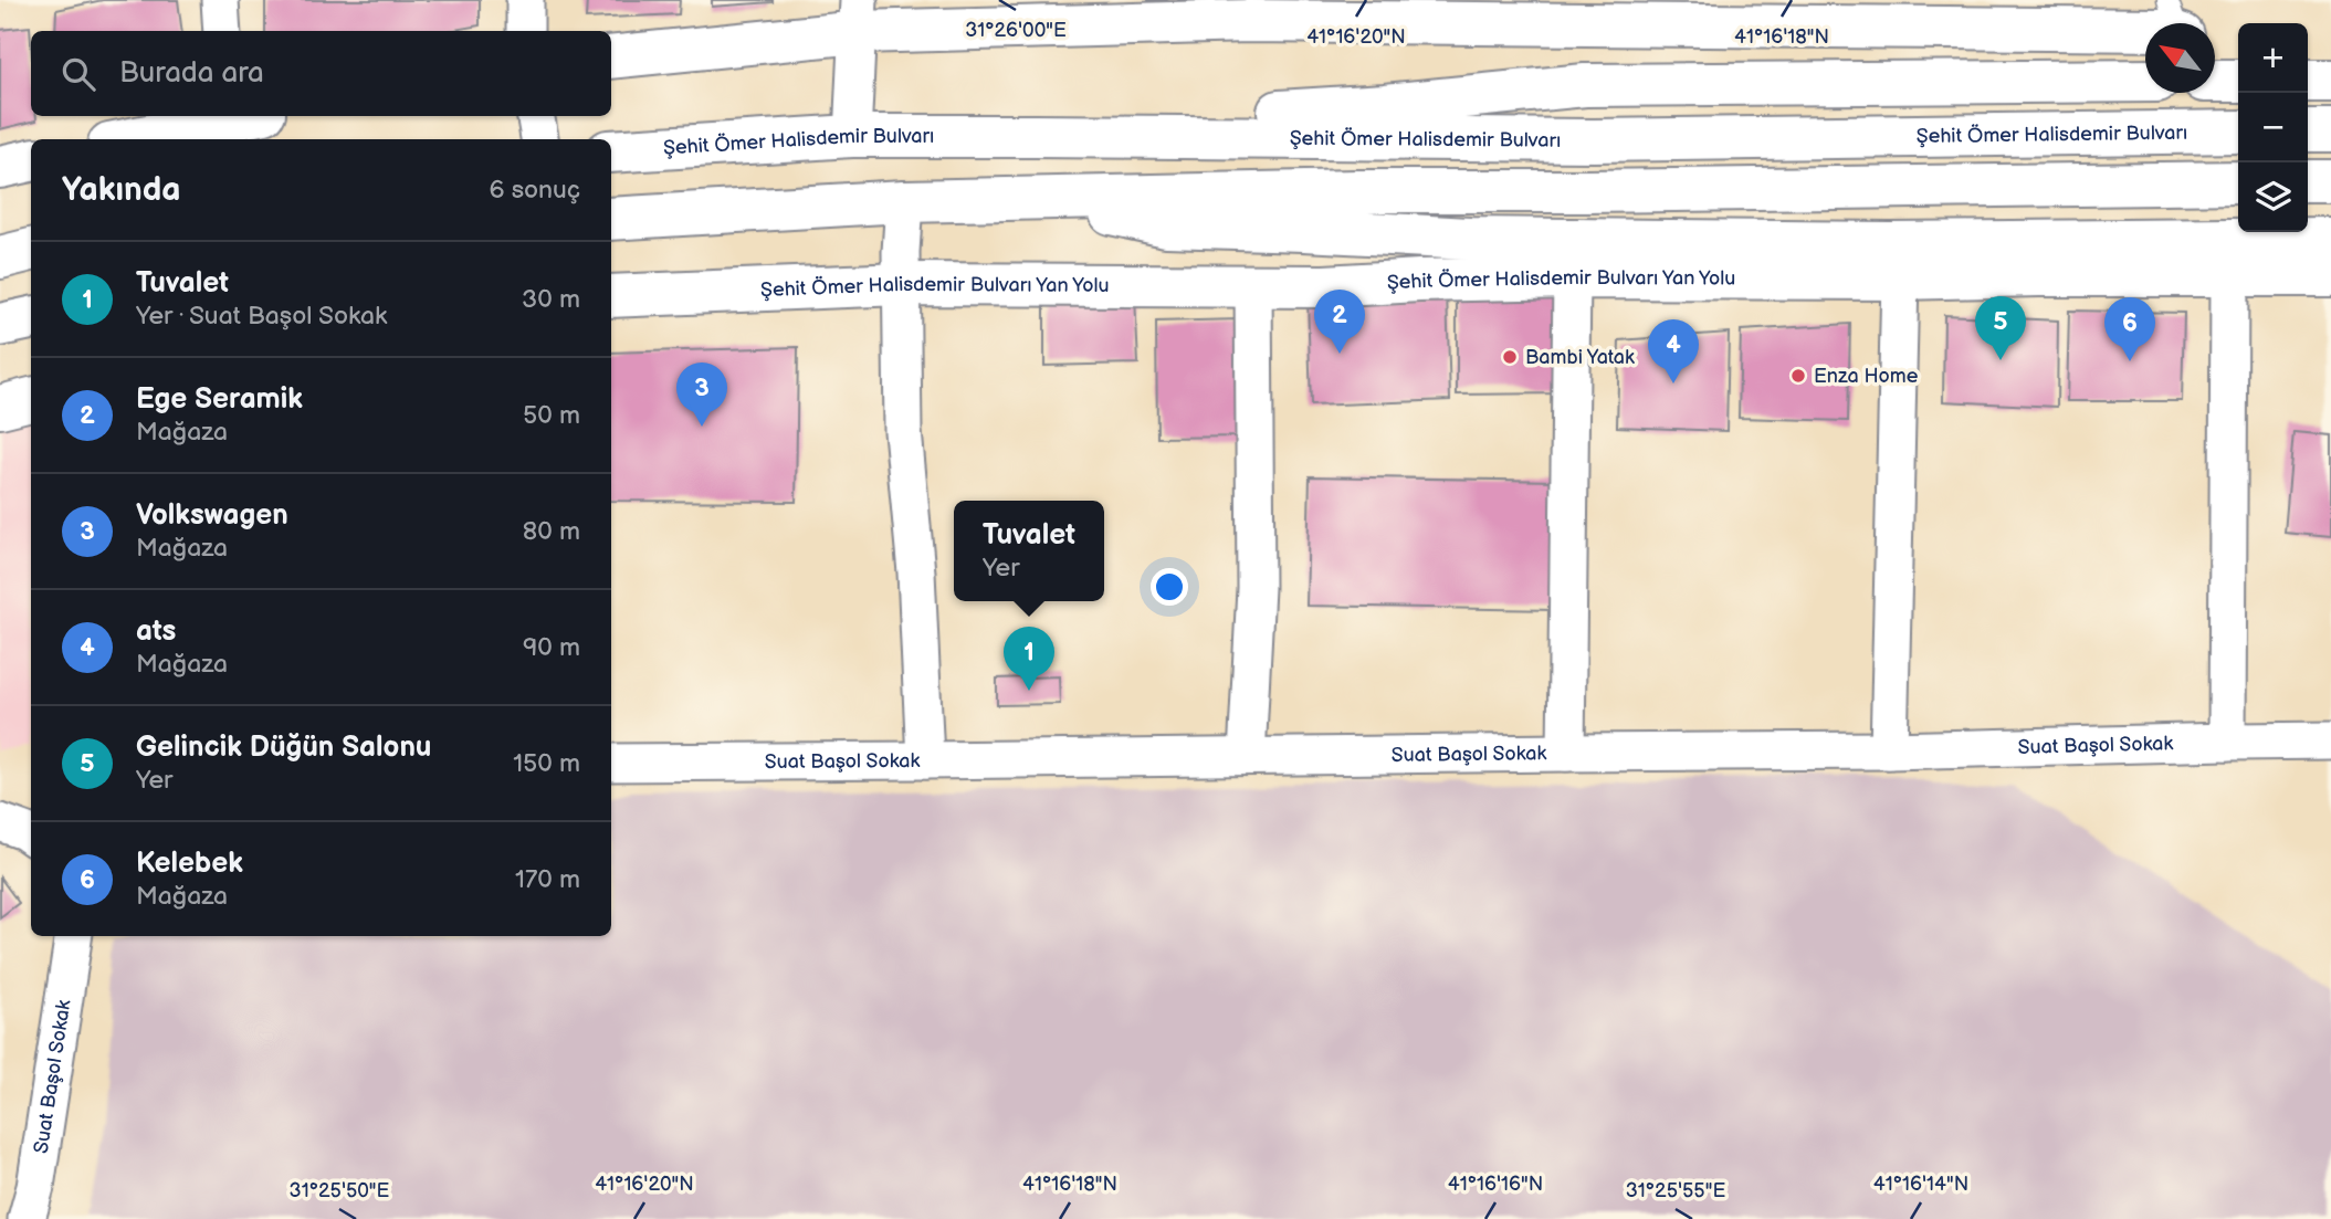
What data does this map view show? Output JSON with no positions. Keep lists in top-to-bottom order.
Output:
{
  "streets": {
    "main road": ["Şehit Ömer Halisdemir Bulvarı", "Şehit Ömer Halisdemir Bulvarı Yan Yolu"],
    "street": ["Suat Başol Sokak"]
  },
  "places": ["Bambi Yatak", "Enza Home"],
  "north": "top left",
  "page": {
    "map_buttons": ["+", "−"],
    "search": "Burada ara",
    "heading": ["Yakında", "6 sonuç"],
    "list": [
      {
        "mark": "1",
        "name": "Tuvalet",
        "note": "Yer · Suat Başol Sokak",
        "value": "30 m"
      },
      {
        "mark": "2",
        "name": "Ege Seramik",
        "note": "Mağaza",
        "value": "50 m"
      },
      {
        "mark": "3",
        "name": "Volkswagen",
        "note": "Mağaza",
        "value": "80 m"
      },
      {
        "mark": "4",
        "name": "ats",
        "note": "Mağaza",
        "value": "90 m"
      },
      {
        "mark": "5",
        "name": "Gelincik Düğün Salonu",
        "note": "Yer",
        "value": "150 m"
      },
      {
        "mark": "6",
        "name": "Kelebek",
        "note": "Mağaza",
        "value": "170 m"
      }
    ],
    "pins": [
      "2",
      "5",
      "6",
      "4",
      "3",
      "1"
    ],
    "popup": ["Tuvalet", "Yer"]
  },
  "coordinates": [
    "31°26'00\"E",
    "41°16'20\"N",
    "41°16'18\"N",
    "41°16'16\"N",
    "41°16'14\"N",
    "31°25'50\"E",
    "31°25'55\"E"
  ]
}
